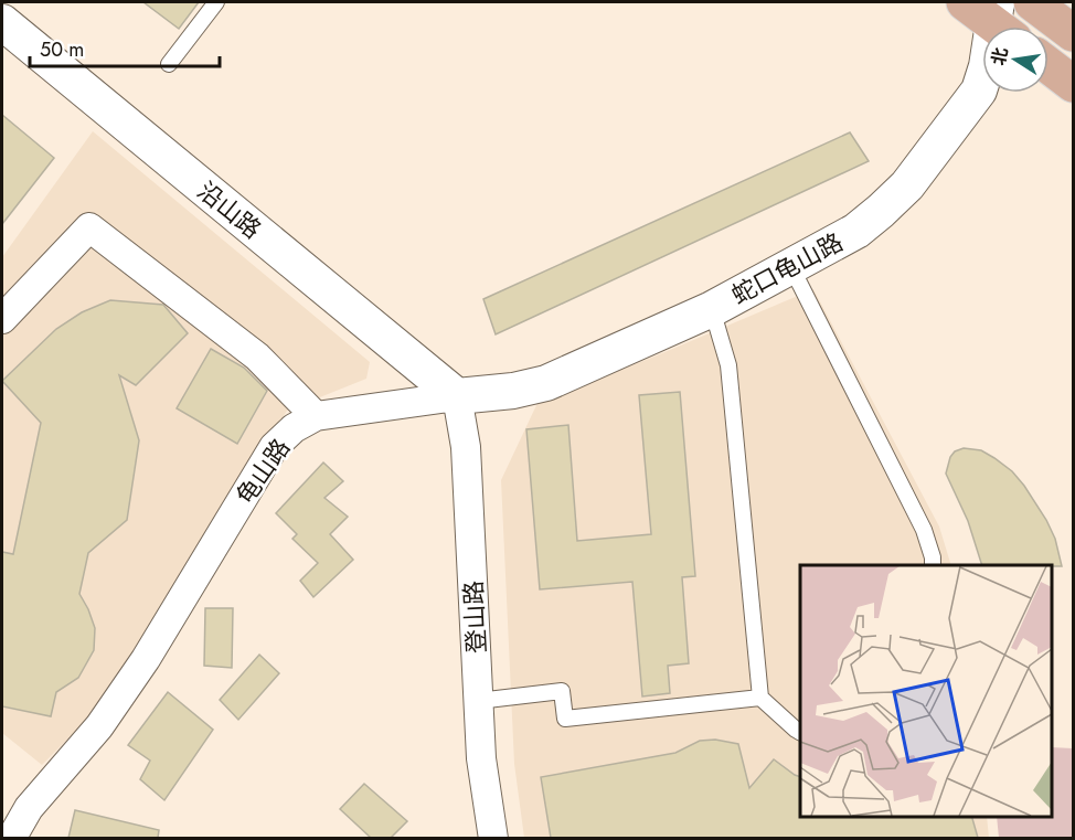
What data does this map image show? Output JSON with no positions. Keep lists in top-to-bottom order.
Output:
{
  "streets": {
    "street": [
      "沿山路",
      "蛇口龟山路",
      "龟山路",
      "登山路"
    ]
  },
  "crossings": [
    ["沿山路", "蛇口龟山路"],
    ["沿山路", "龟山路"],
    ["沿山路", "登山路"],
    ["蛇口龟山路", "龟山路"],
    ["蛇口龟山路", "登山路"],
    ["龟山路", "登山路"]
  ],
  "scale_bar": "50 m",
  "north": "left"
}
